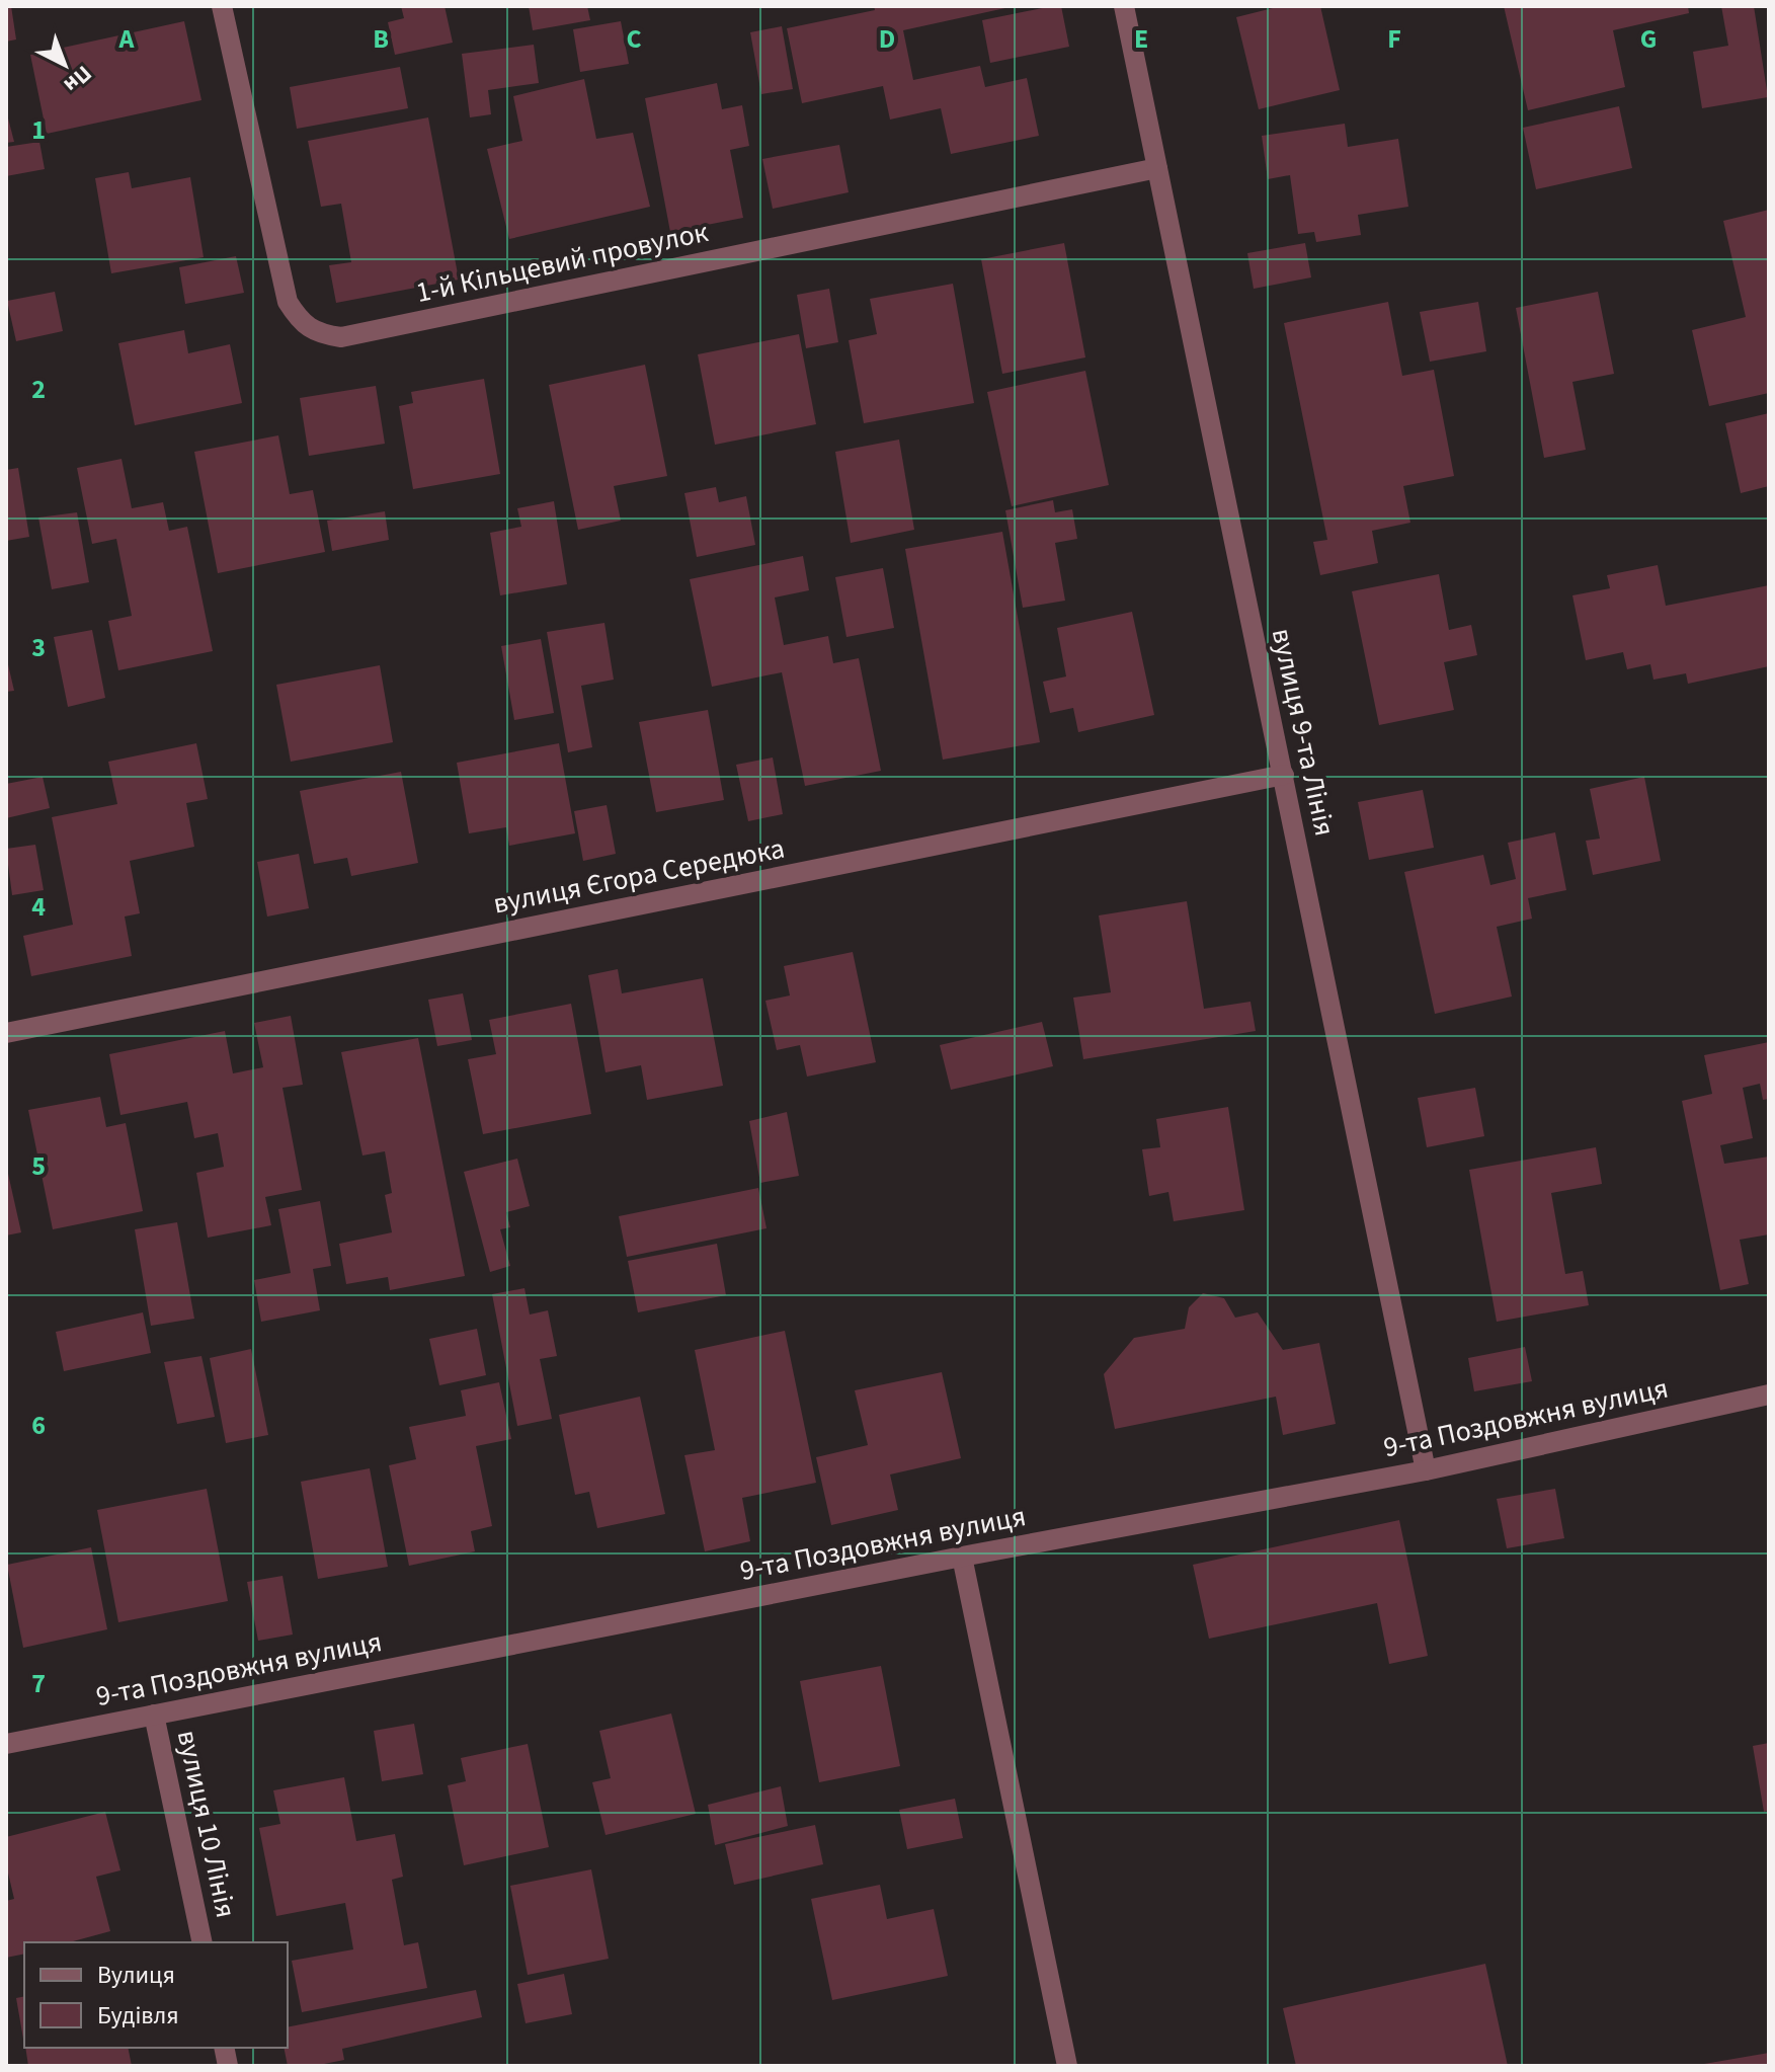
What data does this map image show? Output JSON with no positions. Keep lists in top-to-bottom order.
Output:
{
  "streets": {
    "street": [
      "1-й Кільцевий провулок",
      "вулиця 9-та Лінія",
      "вулиця Єгора Середюка",
      "9-та Поздовжня вулиця",
      "вулиця 10 Лінія"
    ]
  },
  "crossings": [
    ["1-й Кільцевий провулок", "вулиця 9-та Лінія"],
    ["вулиця 9-та Лінія", "вулиця Єгора Середюка"],
    ["вулиця 9-та Лінія", "9-та Поздовжня вулиця"],
    ["9-та Поздовжня вулиця", "вулиця 10 Лінія"]
  ],
  "legend": ["Вулиця", "Будівля"],
  "north": "bottom right",
  "grid": {
    "columns": [
      "A",
      "B",
      "C",
      "D",
      "E",
      "F",
      "G"
    ],
    "rows": [
      "1",
      "2",
      "3",
      "4",
      "5",
      "6",
      "7"
    ]
  }
}
